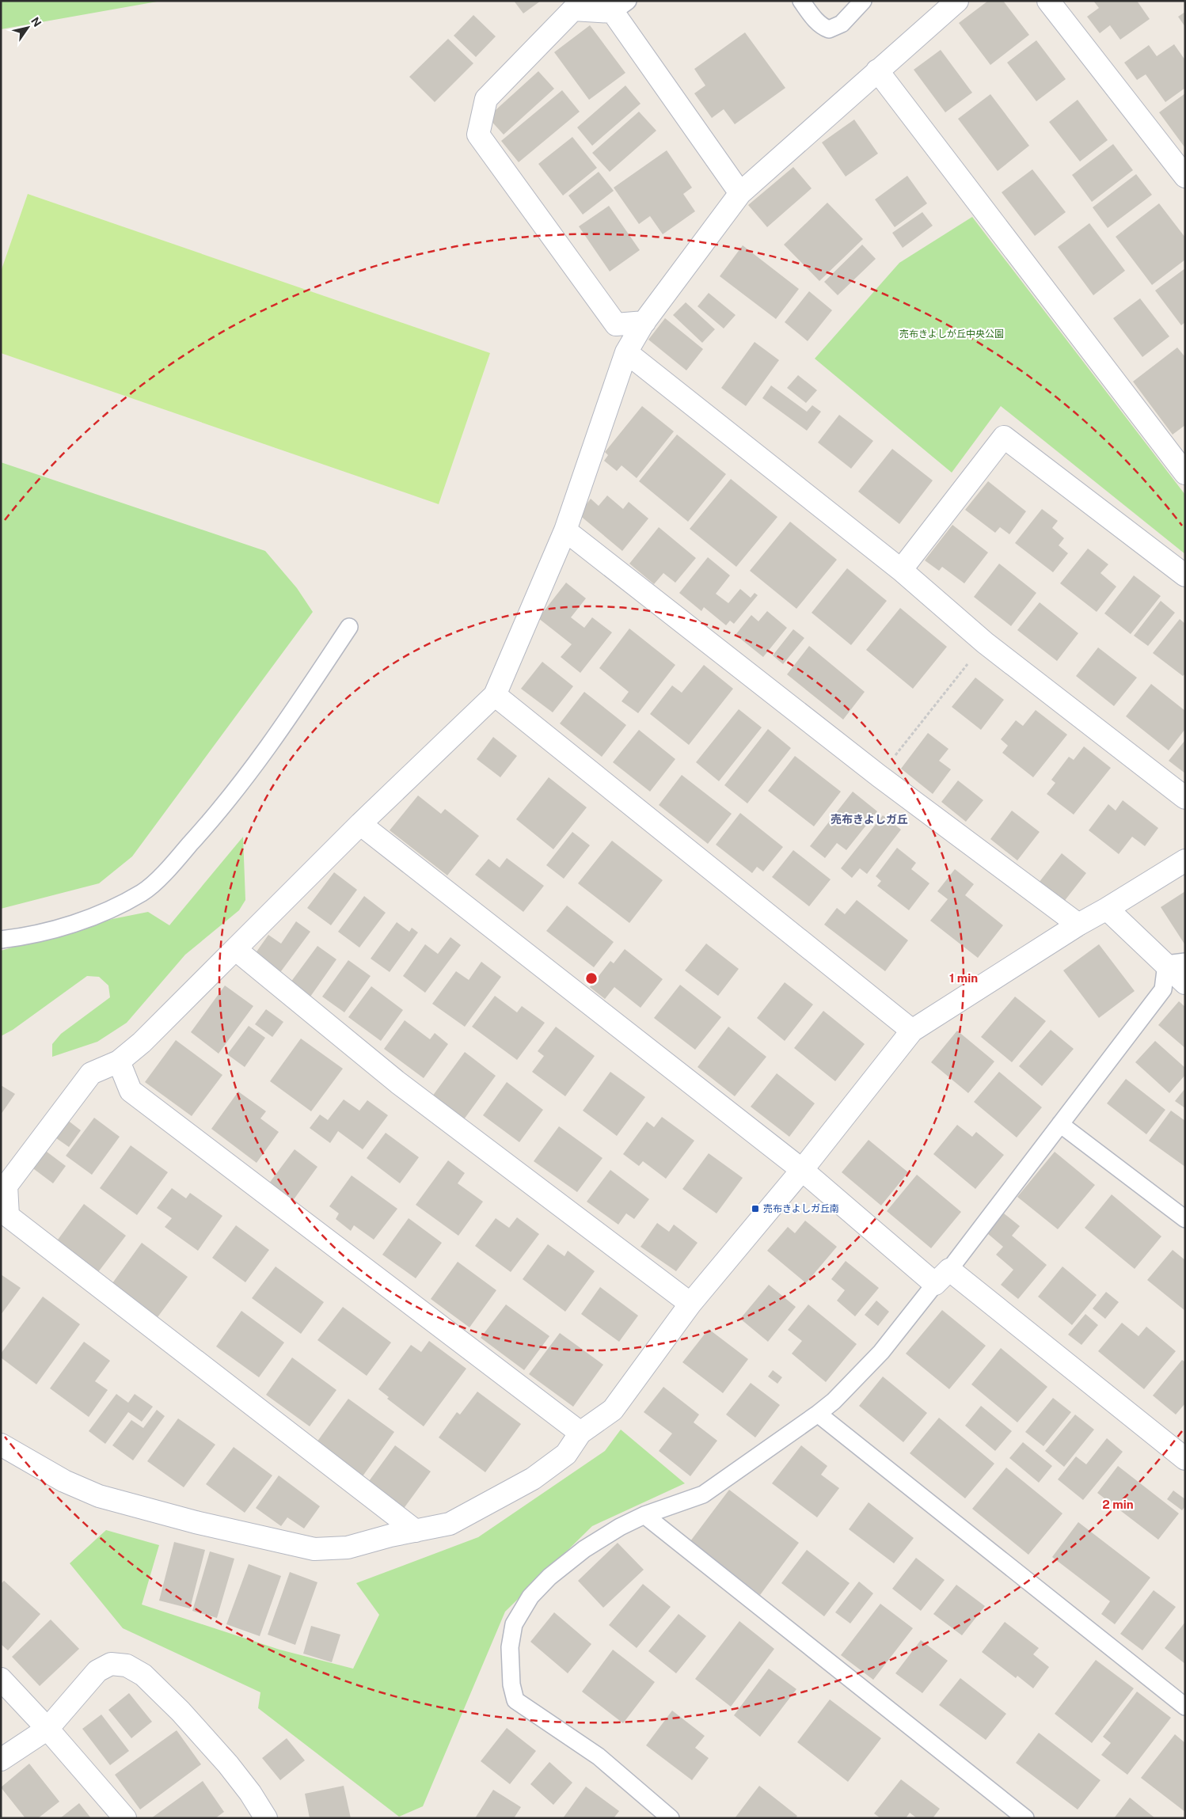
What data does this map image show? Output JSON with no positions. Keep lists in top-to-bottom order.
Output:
{
  "districts": ["売布きよしガ丘"],
  "parks": ["売布きよしが丘中央公園"],
  "places": {
    "transit": ["売布きよしガ丘南"]
  },
  "north": "top right",
  "rings": ["1 min", "2 min"]
}
